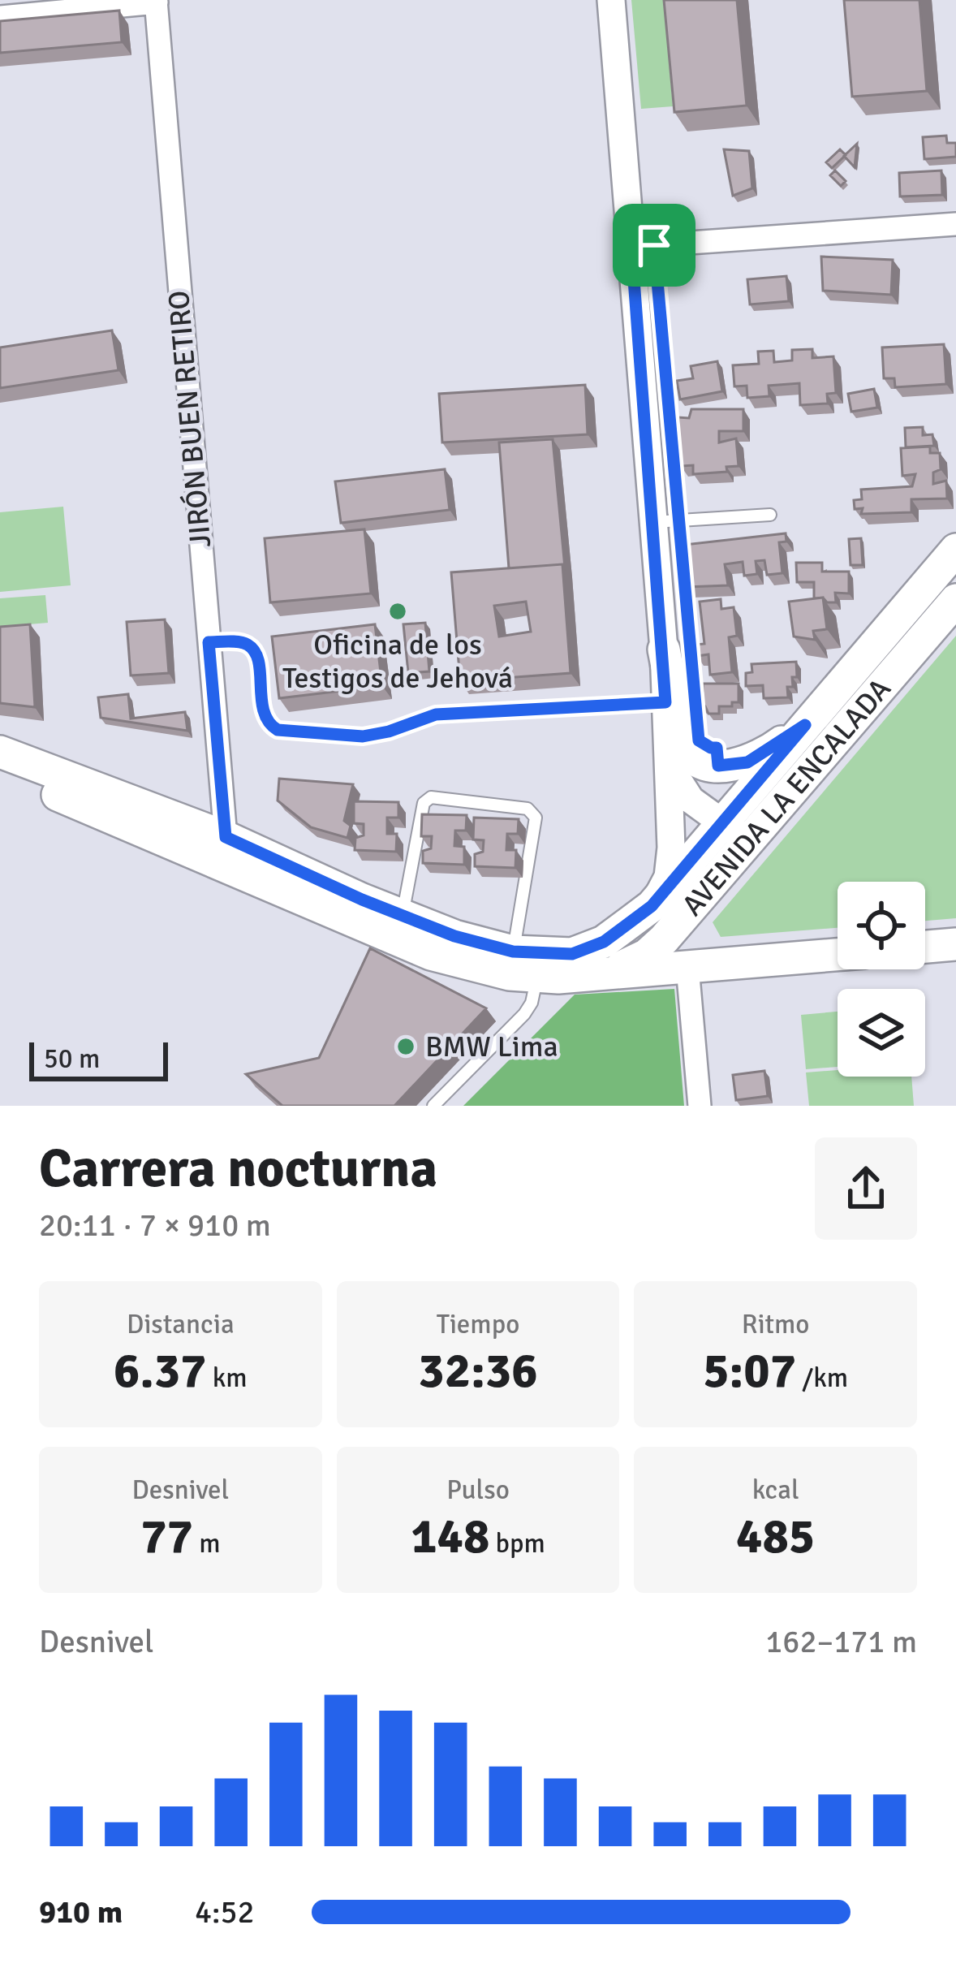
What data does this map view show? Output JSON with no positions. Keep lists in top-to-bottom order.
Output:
{
  "streets": {
    "main road": ["AVENIDA LA ENCALADA"],
    "street": ["JIRÓN BUEN RETIRO"]
  },
  "places": ["Oficina de los Testigos de Jehová", "BMW Lima"],
  "scale_bar": "50 m",
  "page": {
    "scale": "50 m",
    "heading": ["Carrera nocturna", "20:11 · 7 × 910 m"],
    "stats": [
      ["Distancia", "6.37 km"],
      ["Tiempo", "32:36"],
      ["Ritmo", "5:07 /km"],
      ["Desnivel", "77 m"],
      ["Pulso", "148 bpm"],
      ["kcal", "485"]
    ],
    "chart": ["Desnivel", "162–171 m"],
    "list": [
      {
        "name": "910 m",
        "note": "4:52"
      }
    ]
  }
}
